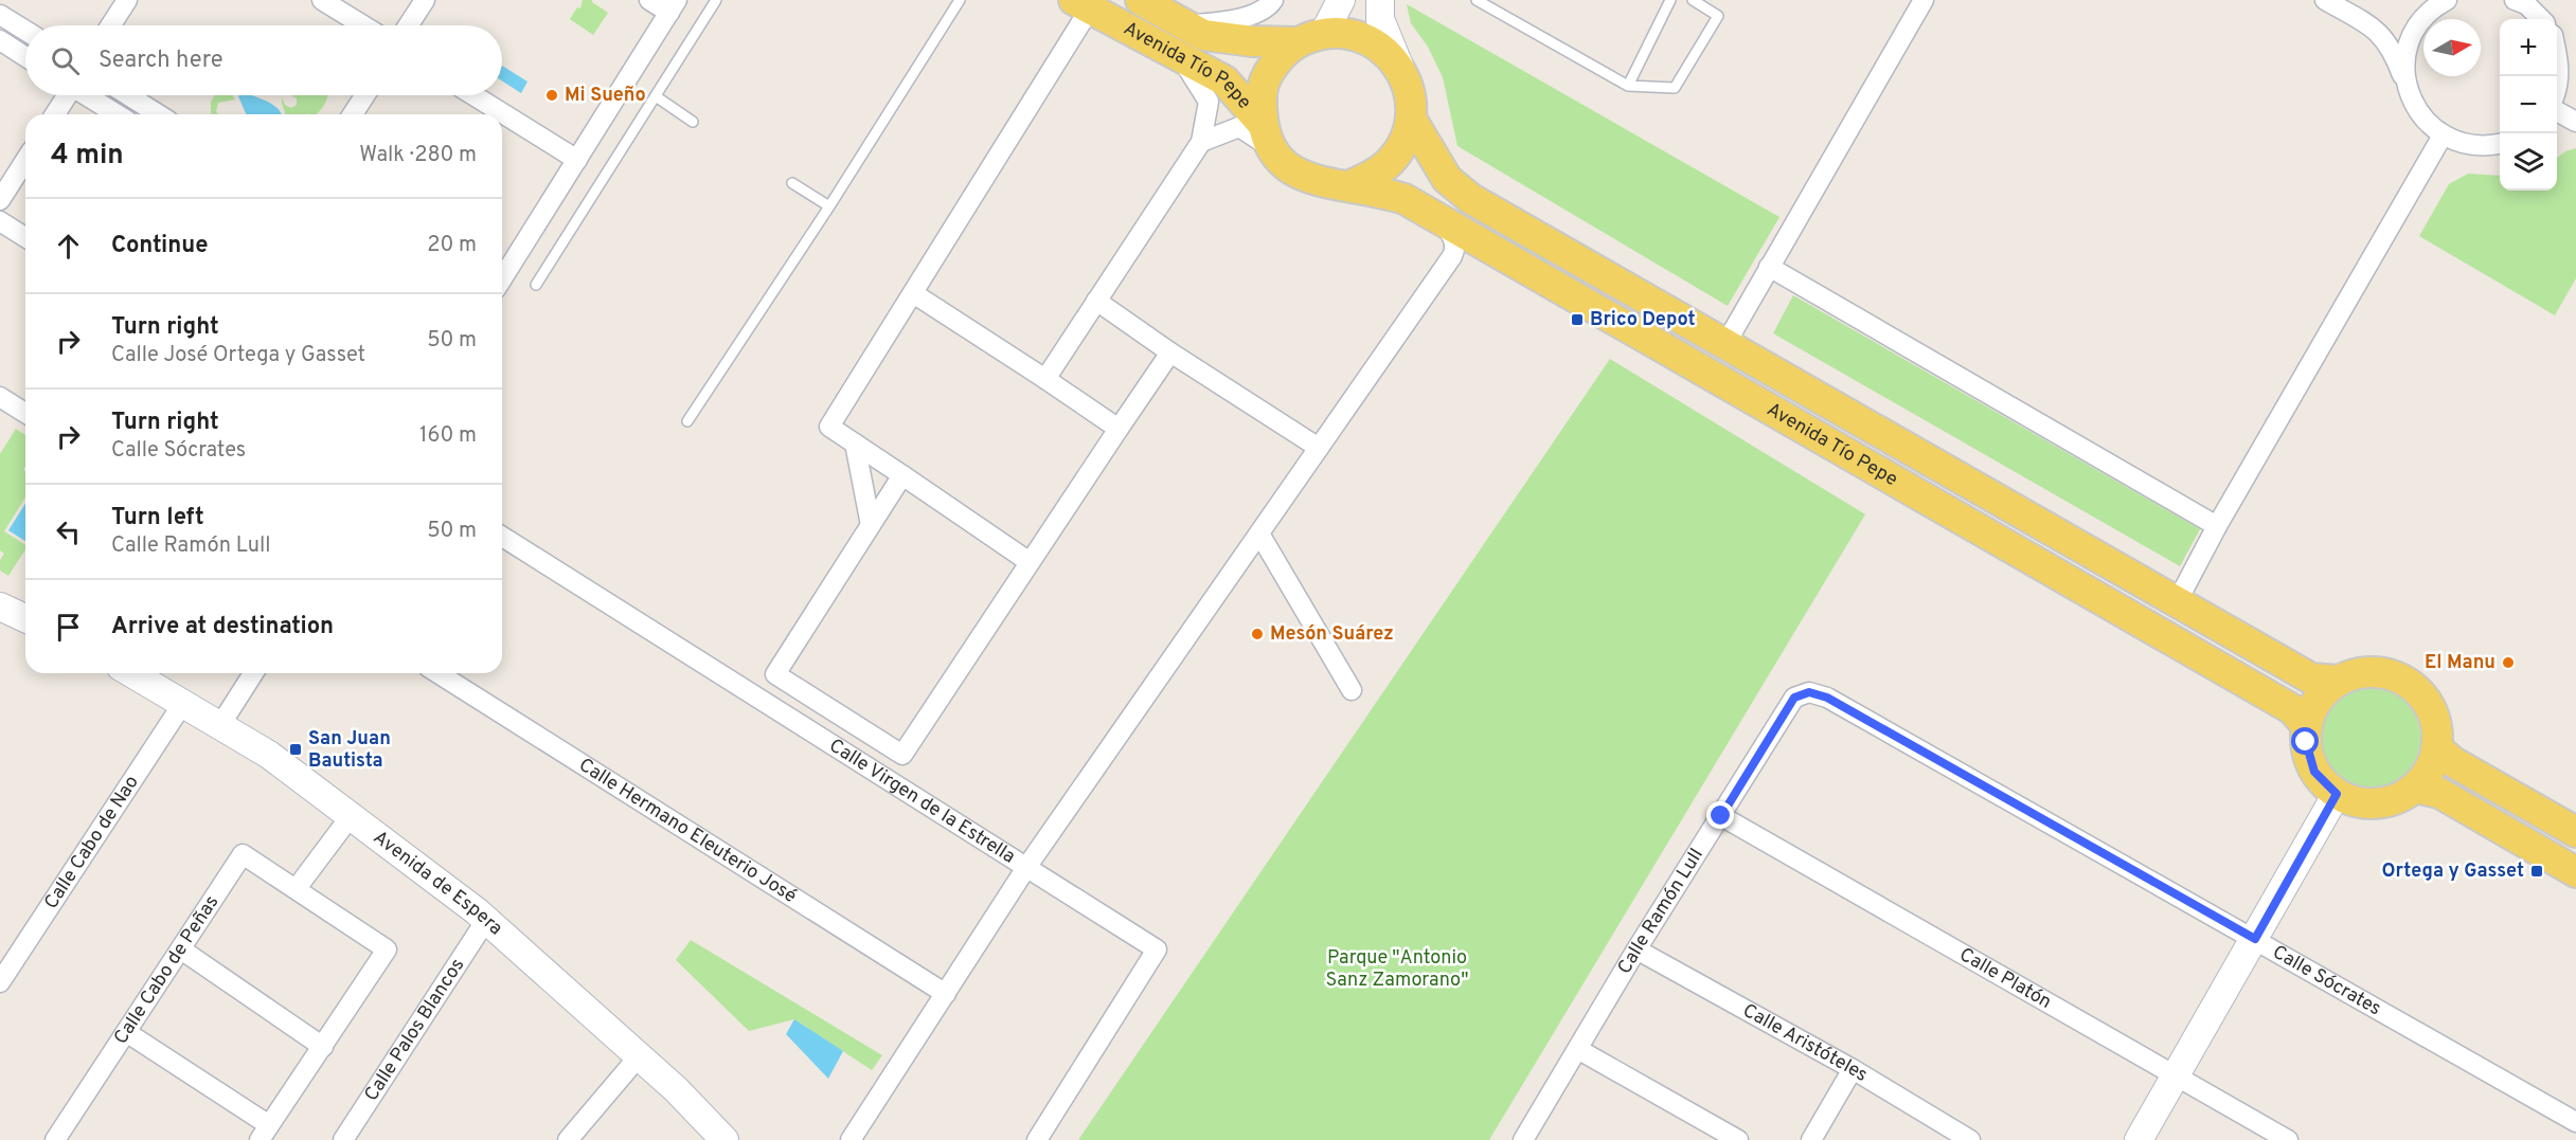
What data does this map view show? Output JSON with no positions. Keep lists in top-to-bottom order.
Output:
{
  "streets": {
    "main road": ["Avenida Tío Pepe"],
    "street": [
      "Calle Virgen de la Estrella",
      "Calle Hermano Eleuterio José",
      "Calle Cabo de Nao",
      "Avenida de Espera",
      "Calle Ramón Lull",
      "Calle Cabo de Peñas",
      "Calle Platón",
      "Calle Sócrates",
      "Calle Palos Blancos",
      "Calle Aristóteles"
    ]
  },
  "crossings": [
    ["Calle Cabo de Nao", "Avenida de Espera"],
    ["Avenida de Espera", "Calle Palos Blancos"],
    ["Calle Ramón Lull", "Calle Platón"],
    ["Calle Ramón Lull", "Calle Sócrates"],
    ["Calle Ramón Lull", "Calle Aristóteles"]
  ],
  "parks": ["Parque \"Antonio Sanz Zamorano\""],
  "places": {
    "other": ["Mi Sueño", "Mesón Suárez", "El Manu"],
    "transit": ["Brico Depot", "San Juan Bautista", "Ortega y Gasset"]
  },
  "north": "right",
  "page": {
    "map_buttons": ["+", "−"],
    "search": "Search here",
    "heading": ["4 min", "Walk · 280 m"],
    "list": [
      ["Continue", "20 m"],
      ["Turn right", "Calle José Ortega y Gasset", "50 m"],
      ["Turn right", "Calle Sócrates", "160 m"],
      ["Turn left", "Calle Ramón Lull", "50 m"],
      "Arrive at destination"
    ]
  }
}
